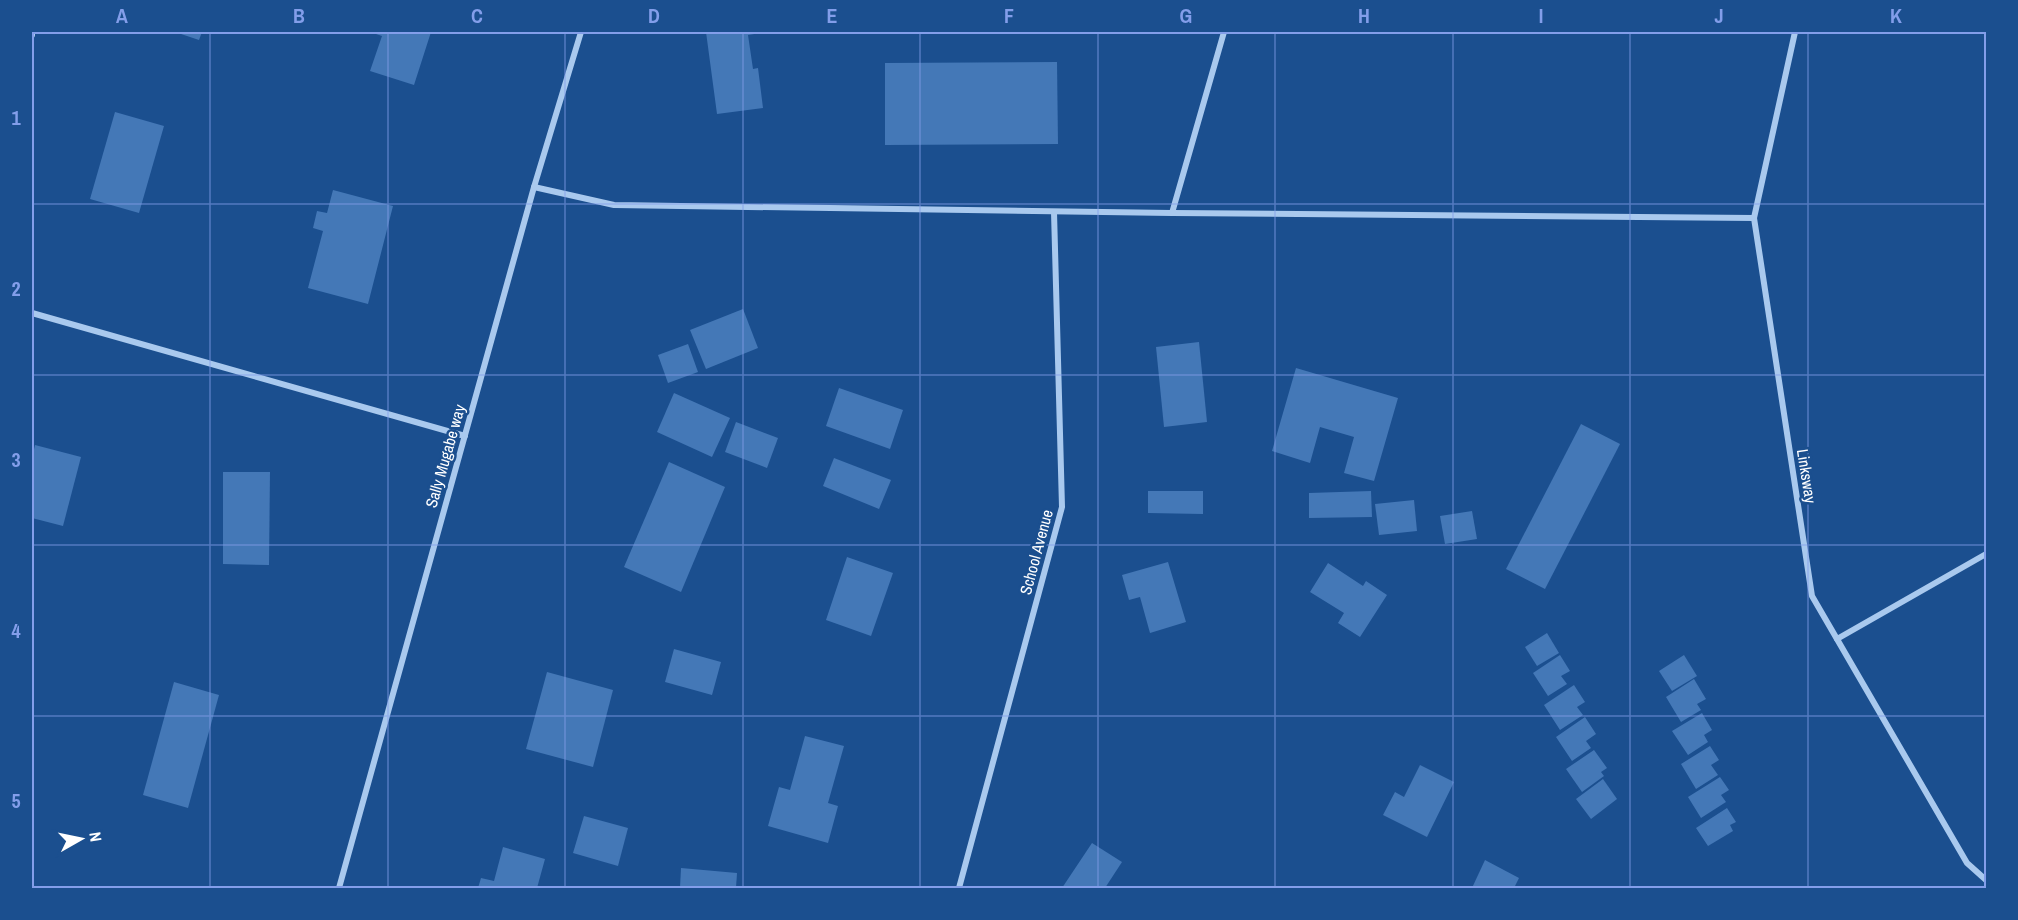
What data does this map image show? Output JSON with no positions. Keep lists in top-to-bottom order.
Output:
{
  "streets": {
    "street": ["Sally Mugabe way", "Linksway", "School Avenue"]
  },
  "north": "right",
  "grid": {
    "columns": [
      "A",
      "B",
      "C",
      "D",
      "E",
      "F",
      "G",
      "H",
      "I",
      "J",
      "K"
    ],
    "rows": [
      "1",
      "2",
      "3",
      "4",
      "5"
    ]
  }
}
